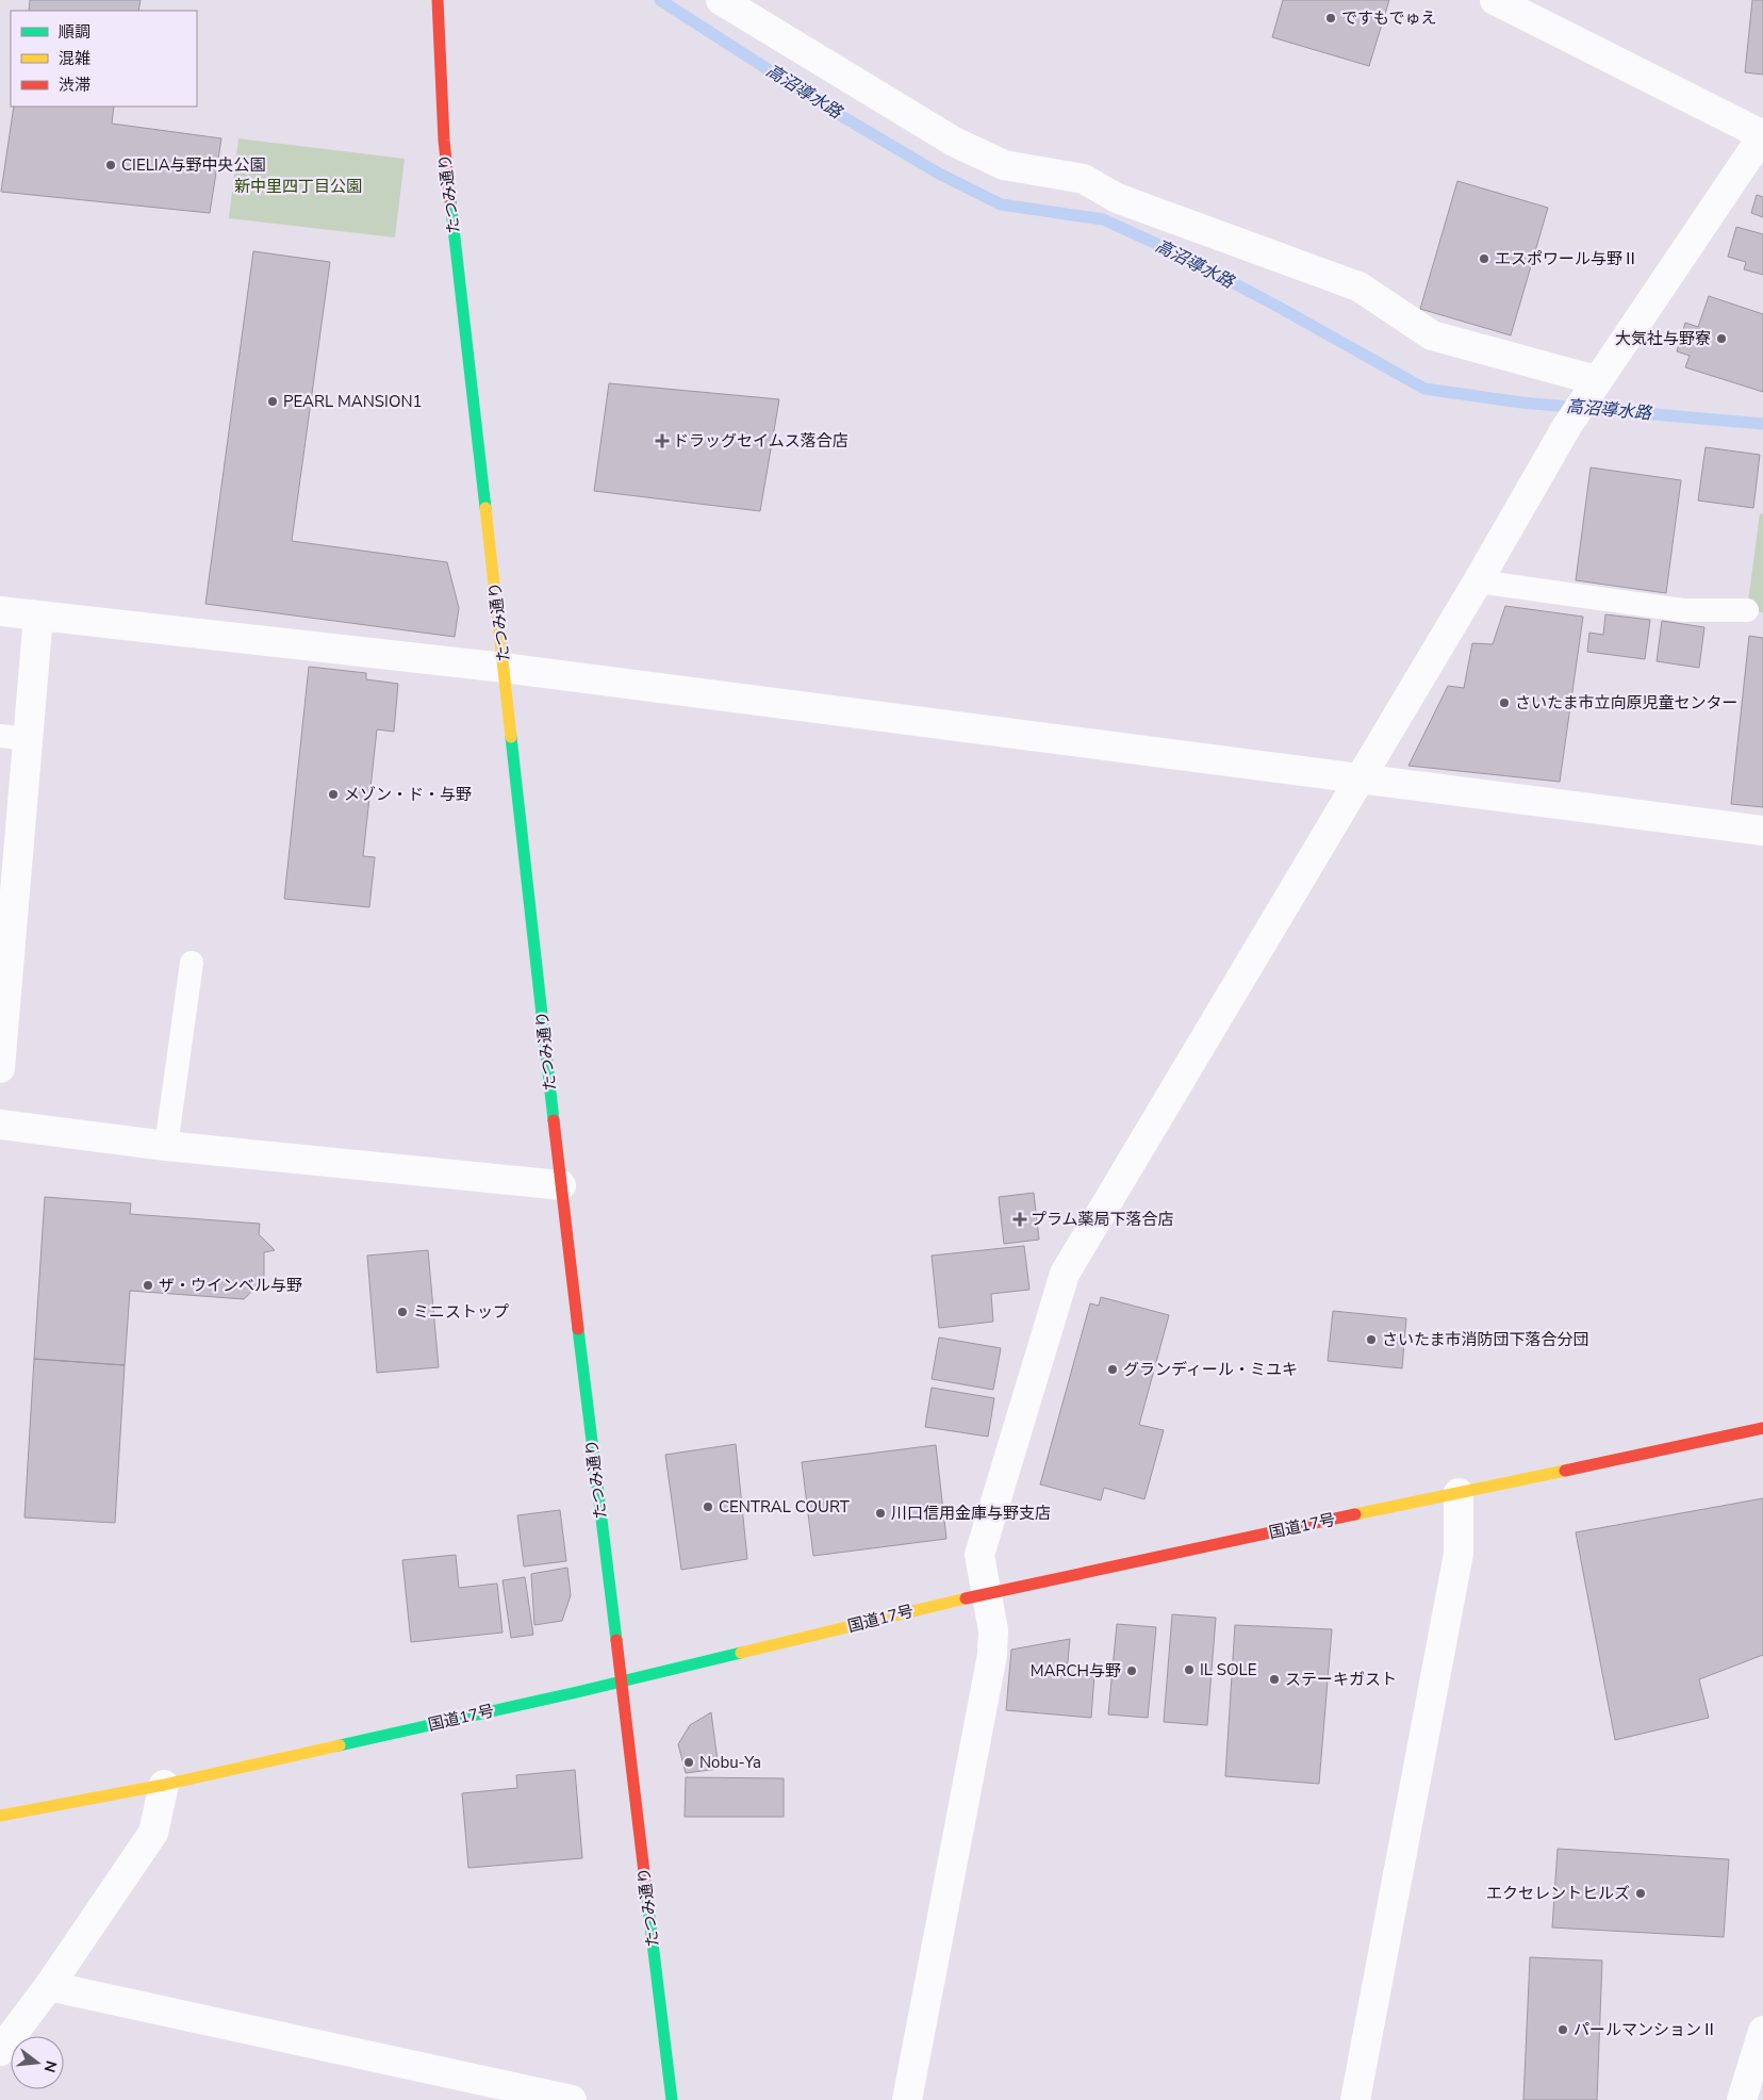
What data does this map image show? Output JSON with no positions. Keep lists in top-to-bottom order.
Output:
{
  "streets": {
    "main road": ["たつみ通り", "国道17号"]
  },
  "crossings": [
    ["たつみ通り", "国道17号"]
  ],
  "water": ["高沼導水路"],
  "parks": ["新中里四丁目公園"],
  "places": {
    "other": [
      "ですもでゅえ",
      "CIELIA与野中央公園",
      "エスポワール与野Ⅱ",
      "大気社与野寮",
      "PEARL MANSION1",
      "さいたま市立向原児童センター",
      "メゾン・ド・与野",
      "ザ・ウインベル与野",
      "ミニストップ",
      "さいたま市消防団下落合分団",
      "グランディール・ミユキ",
      "CENTRAL COURT",
      "川口信用金庫与野支店",
      "IL SOLE",
      "MARCH与野",
      "ステーキガスト",
      "Nobu-Ya",
      "エクセレントヒルズ",
      "パールマンションⅡ"
    ],
    "health": ["ドラッグセイムス落合店", "プラム薬局下落合店"]
  },
  "legend": ["順調", "混雑", "渋滞"],
  "north": "right"
}
